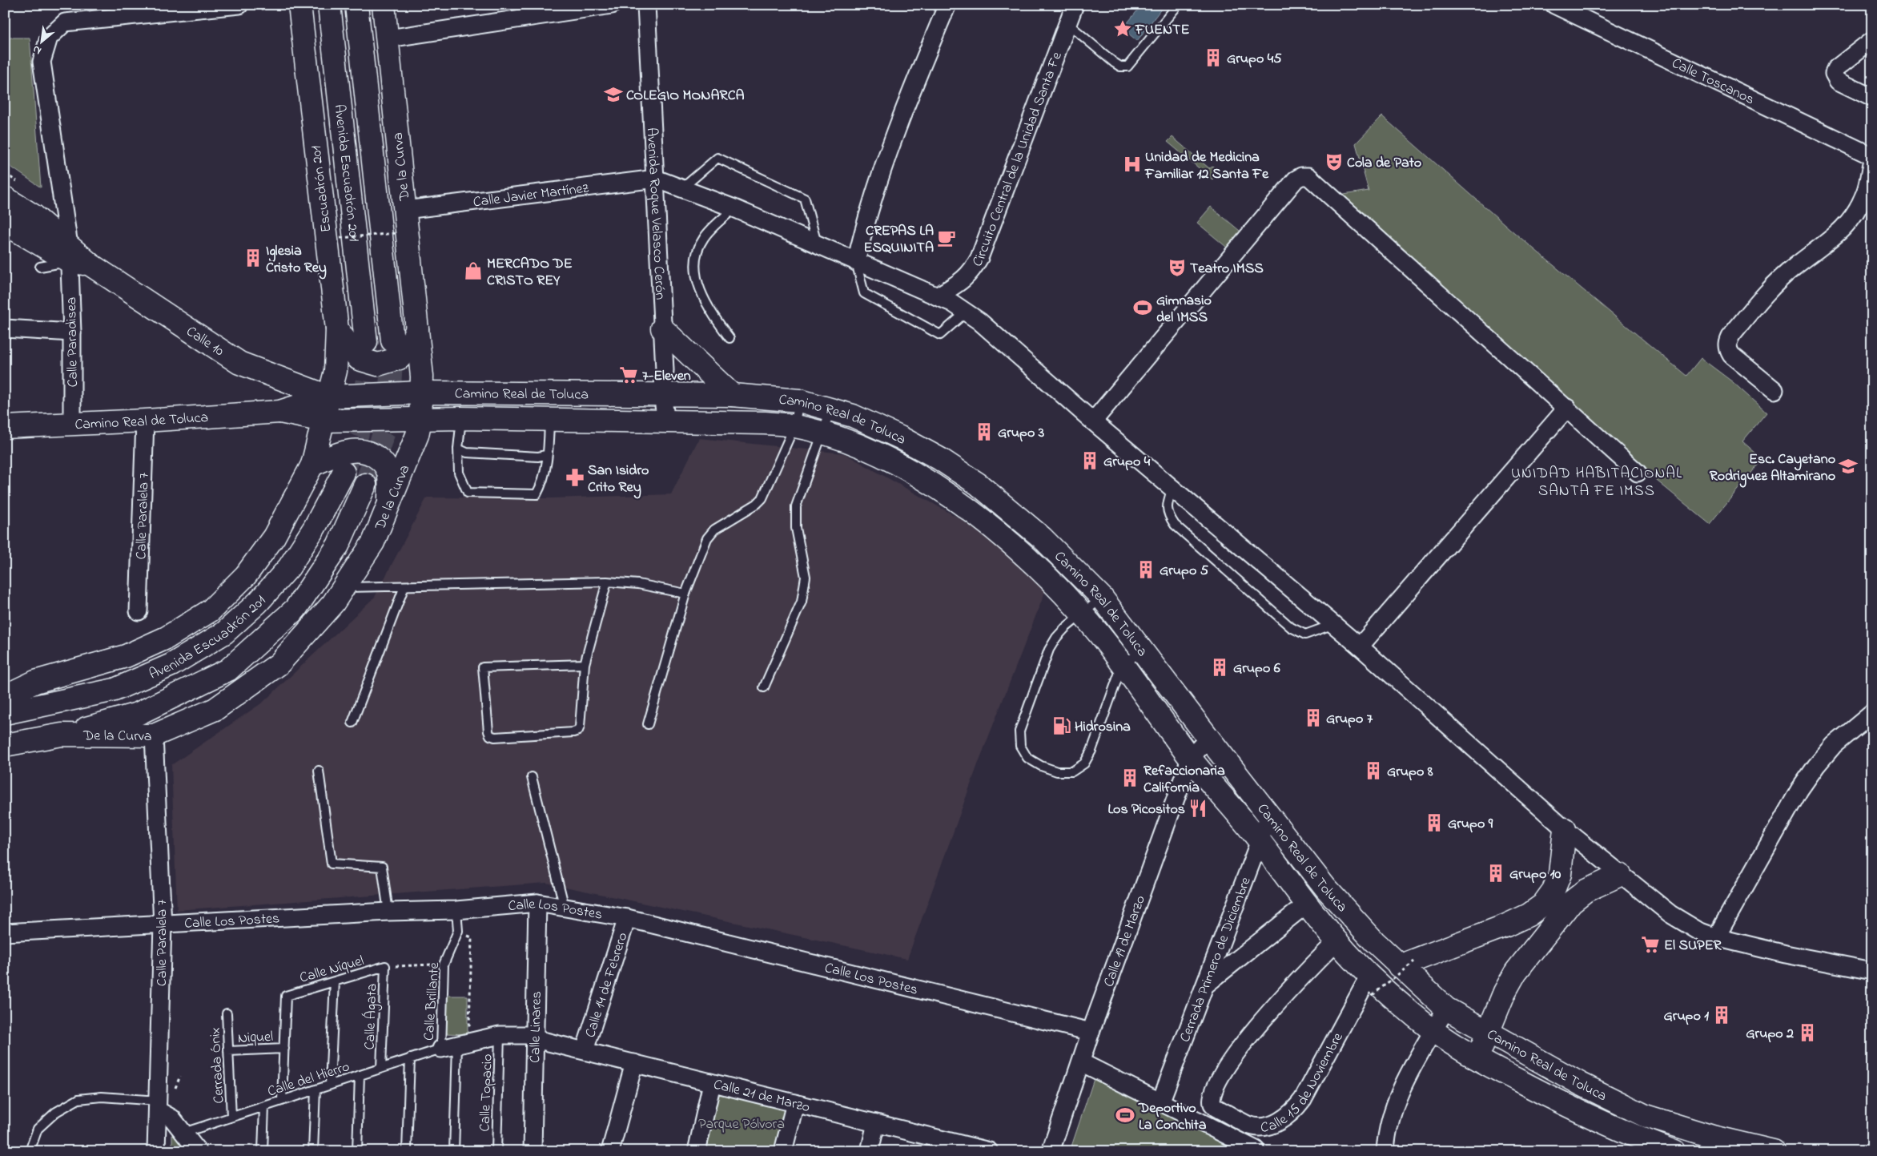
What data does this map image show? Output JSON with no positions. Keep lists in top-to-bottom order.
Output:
{
  "streets": {
    "main road": [
      "De la Curva",
      "Avenida Escuadrón 201",
      "Escuadrón 201",
      "Calle 10",
      "Camino Real de Toluca"
    ],
    "street": [
      "Calle Toscanos",
      "Circuito Central de la Unidad Santa Fe",
      "Calle Javier Martínez",
      "Avenida Roque Velasco Cerón",
      "Calle Paradisea",
      "Calle Paralela 7",
      "Calle Los Postes",
      "Calle 19 de Marzo",
      "Cerrada Primero de Diciembre",
      "Calle 14 de Febrero",
      "Calle Linares",
      "Calle 15 de Noviembre",
      "Calle 21 de Marzo"
    ],
    "lane": [
      "Calle Níquel",
      "Calle Brillante",
      "Calle Ágata",
      "Niquel",
      "Cerrada Ónix",
      "Calle del Hierro",
      "Calle Topacio"
    ]
  },
  "crossings": [
    ["De la Curva", "Calle Javier Martínez"],
    ["De la Curva", "Camino Real de Toluca"],
    ["De la Curva", "Calle Paralela 7"],
    ["Escuadrón 201", "Calle 10"],
    ["Escuadrón 201", "Camino Real de Toluca"],
    ["Calle Javier Martínez", "Avenida Roque Velasco Cerón"],
    ["Avenida Roque Velasco Cerón", "Camino Real de Toluca"],
    ["Calle 10", "Calle Paradisea"],
    ["Calle 10", "Camino Real de Toluca"],
    ["Calle Paradisea", "Camino Real de Toluca"],
    ["Camino Real de Toluca", "Calle Paralela 7"],
    ["Camino Real de Toluca", "Calle 19 de Marzo"],
    ["Camino Real de Toluca", "Cerrada Primero de Diciembre"],
    ["Camino Real de Toluca", "Calle 15 de Noviembre"],
    ["Calle Paralela 7", "Calle Los Postes"],
    ["Calle Los Postes", "Calle 19 de Marzo"],
    ["Calle Los Postes", "Calle 14 de Febrero"],
    ["Calle Los Postes", "Calle Brillante"],
    ["Calle Los Postes", "Calle Linares"],
    ["Calle Níquel", "Calle Ágata"],
    ["Calle Níquel", "Niquel"],
    ["Calle 14 de Febrero", "Calle 21 de Marzo"],
    ["Calle Brillante", "Calle del Hierro"],
    ["Calle Brillante", "Calle 21 de Marzo"],
    ["Calle Ágata", "Calle del Hierro"],
    ["Calle Linares", "Calle 21 de Marzo"],
    ["Niquel", "Cerrada Ónix"],
    ["Cerrada Ónix", "Calle del Hierro"],
    ["Calle del Hierro", "Calle 21 de Marzo"],
    ["Calle Topacio", "Calle 21 de Marzo"]
  ],
  "districts": ["UNIDAD HABITACIONAL SANTA FE IMSS"],
  "parks": ["Parque Pólvora"],
  "places": {
    "place": ["FUENTE"],
    "building": [
      "Grupo 45",
      "Iglesia Cristo Rey",
      "Grupo 3",
      "Grupo 4",
      "Grupo 5",
      "Grupo 6",
      "Grupo 7",
      "Grupo 8",
      "Refaccionaria California",
      "Grupo 9",
      "Grupo 10",
      "Grupo 1",
      "Grupo 2"
    ],
    "school or university": ["COLEGIO MONARCA", "Esc. Cayetano Rodriguez Altamirano"],
    "theatre": ["Cola de Pato", "Teatro IMSS"],
    "hospital": ["Unidad de Medicina Familiar 12 Santa Fe"],
    "cafe": ["CREPAS LA ESQUINITA"],
    "shop": ["MERCADO DE CRISTO REY"],
    "sports": ["Gimnasio del IMSS", "Deportivo La Conchita"],
    "supermarket": ["7-Eleven", "El SUPER"],
    "pharmacy": ["San Isidro Crito Rey"],
    "fuel station": ["Hidrosina"],
    "restaurant": ["Los Picositos"]
  },
  "north": "bottom left"
}
